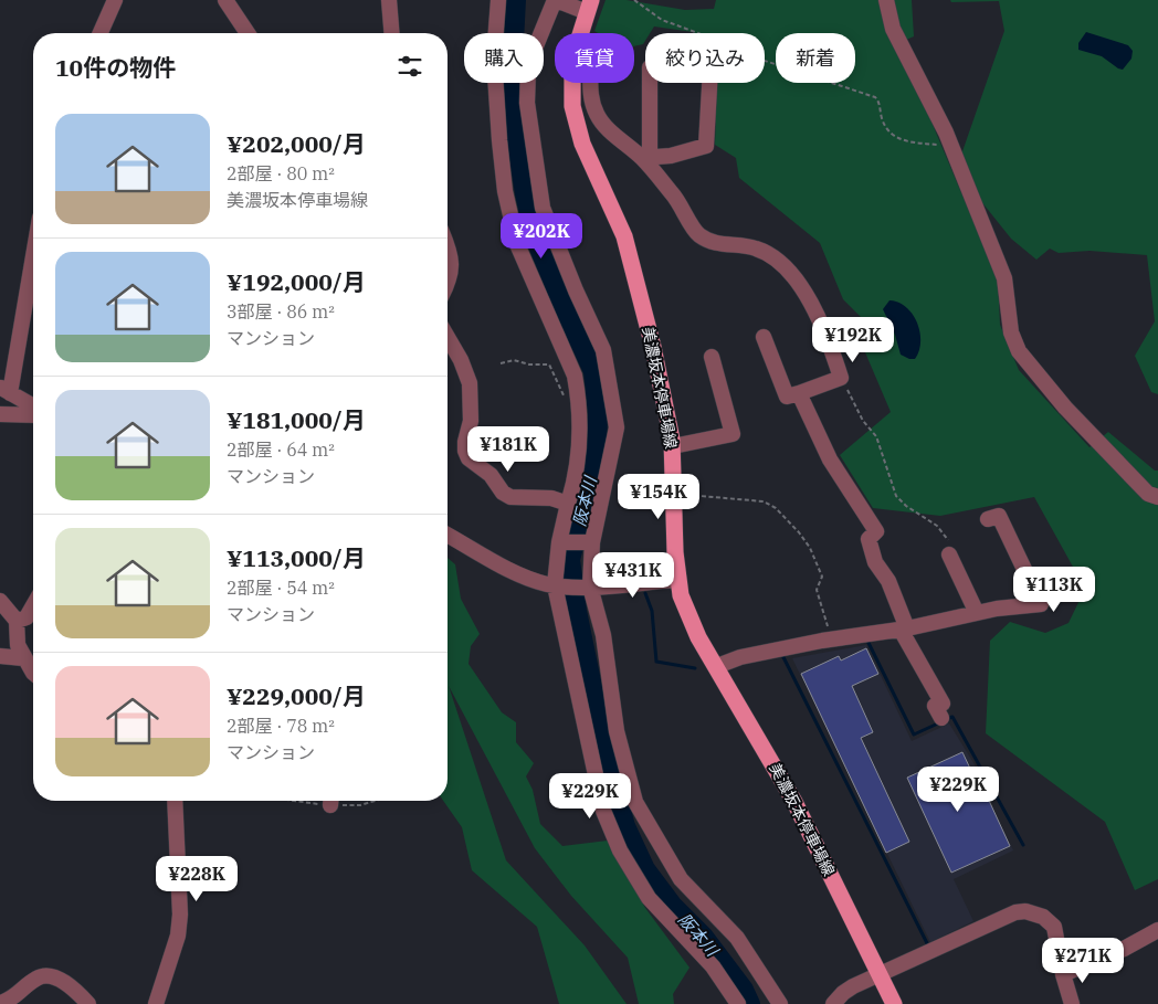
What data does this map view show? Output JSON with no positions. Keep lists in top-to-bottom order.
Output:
{
  "streets": {
    "main road": ["美濃坂本停車場線"]
  },
  "water": ["阪本川"],
  "page": {
    "chip": [
      "購入",
      "賃貸",
      "絞り込み",
      "新着"
    ],
    "heading": "10件の物件",
    "list": [
      {
        "name": "¥202,000/月",
        "note": "2部屋 · 80 m² · 美濃坂本停車場線"
      },
      {
        "name": "¥192,000/月",
        "note": "3部屋 · 86 m² · マンション"
      },
      {
        "name": "¥181,000/月",
        "note": "2部屋 · 64 m² · マンション"
      },
      {
        "name": "¥113,000/月",
        "note": "2部屋 · 54 m² · マンション"
      },
      {
        "name": "¥229,000/月",
        "note": "2部屋 · 78 m² · マンション"
      }
    ],
    "price": [
      "¥202K",
      "¥192K",
      "¥181K",
      "¥154K",
      "¥431K",
      "¥113K",
      "¥229K",
      "¥229K",
      "¥228K",
      "¥271K"
    ]
  }
}
